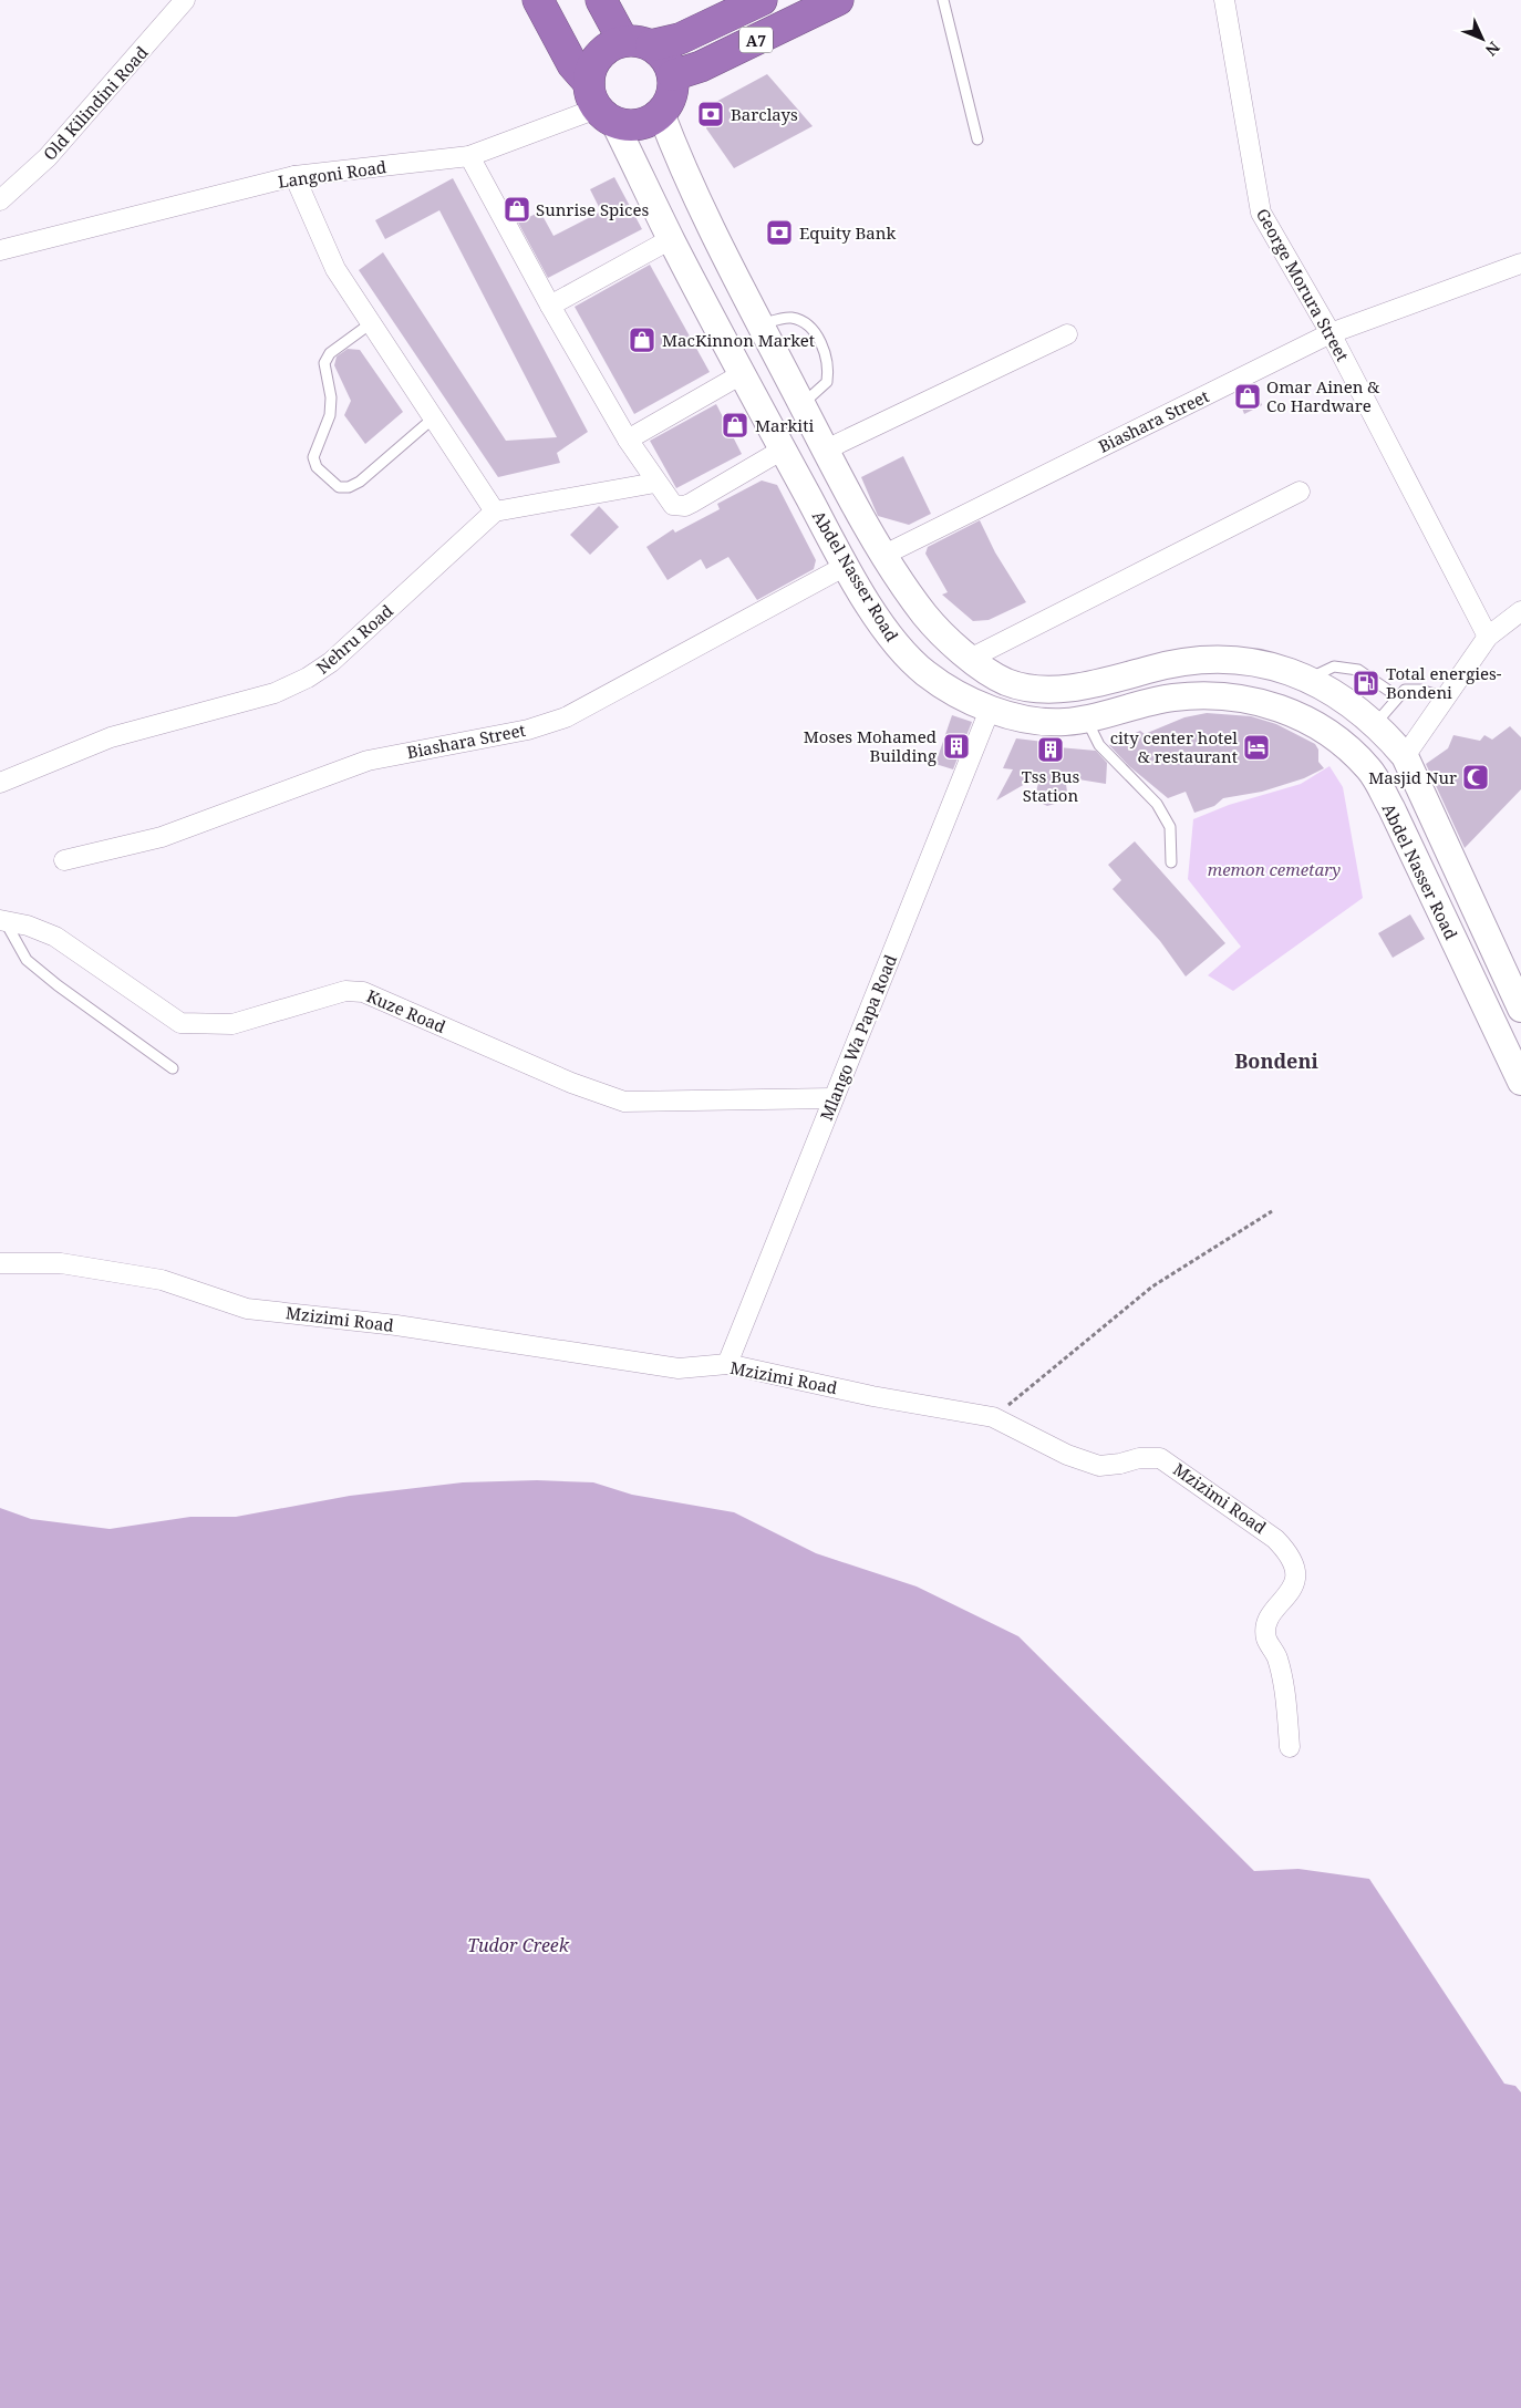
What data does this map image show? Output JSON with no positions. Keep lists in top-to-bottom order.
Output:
{
  "streets": {
    "highway": ["A7"],
    "main road": ["Abdel Nasser Road"],
    "street": [
      "Old Kilindini Road",
      "Langoni Road",
      "George Morura Street",
      "Biashara Street",
      "Nehru Road",
      "Kuze Road",
      "Mlango Wa Papa Road",
      "Mzizimi Road"
    ]
  },
  "crossings": [
    ["A7", "Langoni Road"],
    ["A7", "Abdel Nasser Road"],
    ["Langoni Road", "Abdel Nasser Road"],
    ["George Morura Street", "Biashara Street"],
    ["Biashara Street", "Abdel Nasser Road"],
    ["Abdel Nasser Road", "Mlango Wa Papa Road"],
    ["Kuze Road", "Mlango Wa Papa Road"],
    ["Mlango Wa Papa Road", "Mzizimi Road"]
  ],
  "districts": ["Bondeni"],
  "water": ["Tudor Creek"],
  "parks": ["memon cemetary"],
  "places": {
    "bank": ["Barclays", "Equity Bank"],
    "shop": [
      "Sunrise Spices",
      "MacKinnon Market",
      "Omar Ainen & Co Hardware",
      "Markiti"
    ],
    "fuel station": ["Total energies- Bondeni"],
    "building": ["Moses Mohamed Building", "Tss Bus Station"],
    "hotel": ["city center hotel & restaurant"],
    "mosque": ["Masjid Nur"]
  },
  "north": "bottom right"
}
